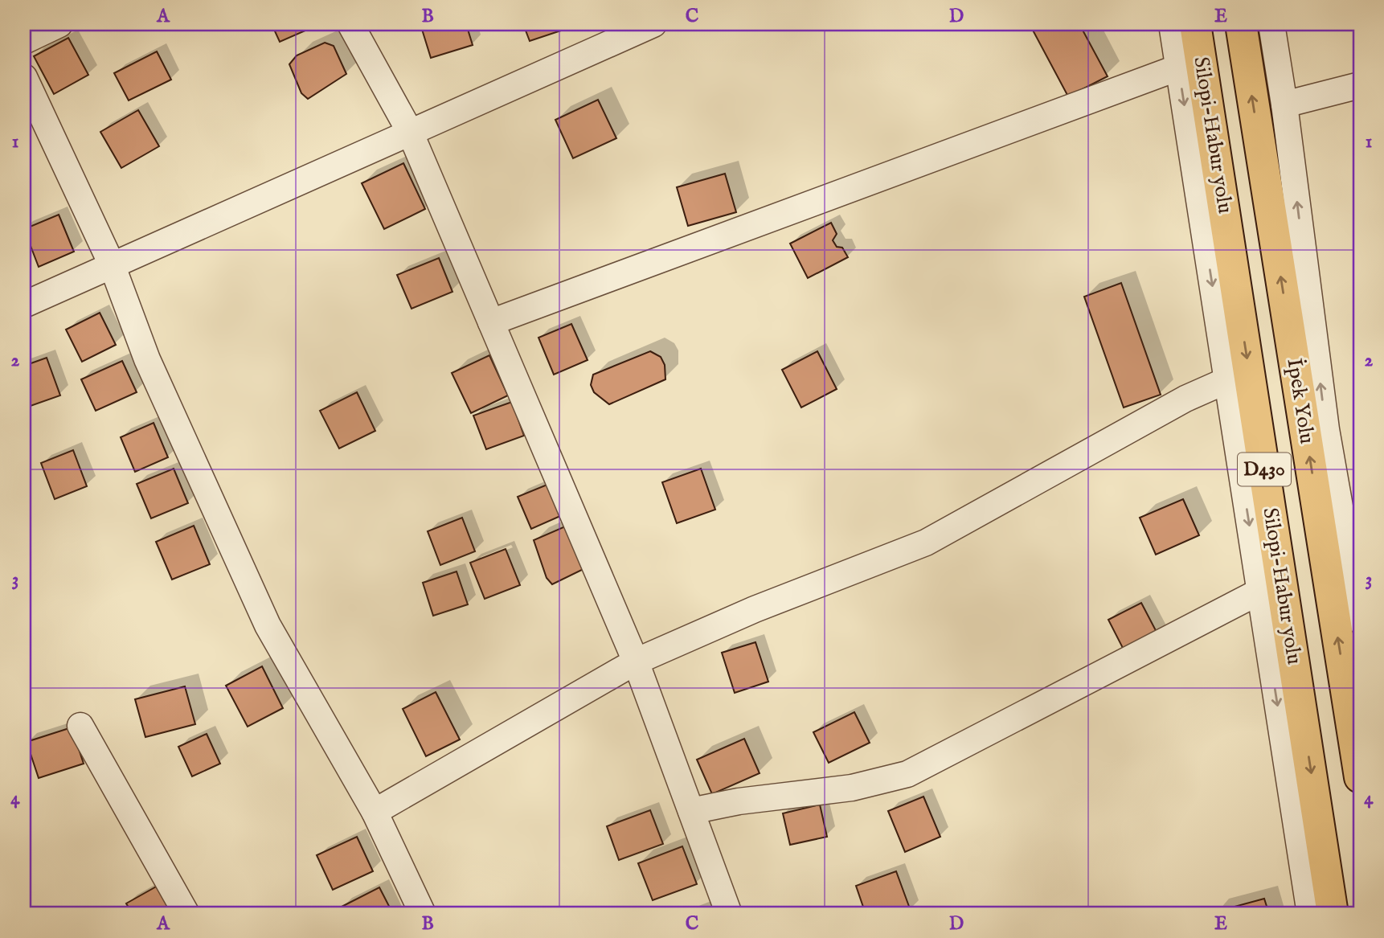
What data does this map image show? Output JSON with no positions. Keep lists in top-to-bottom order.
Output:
{
  "streets": {
    "highway": ["Silopi-Habur yolu", "İpek Yolu", "D430"]
  },
  "one_way": ["Silopi-Habur yolu", "İpek Yolu"],
  "grid": {
    "columns": [
      "A",
      "B",
      "C",
      "D",
      "E"
    ],
    "rows": [
      "1",
      "2",
      "3",
      "4"
    ]
  }
}
